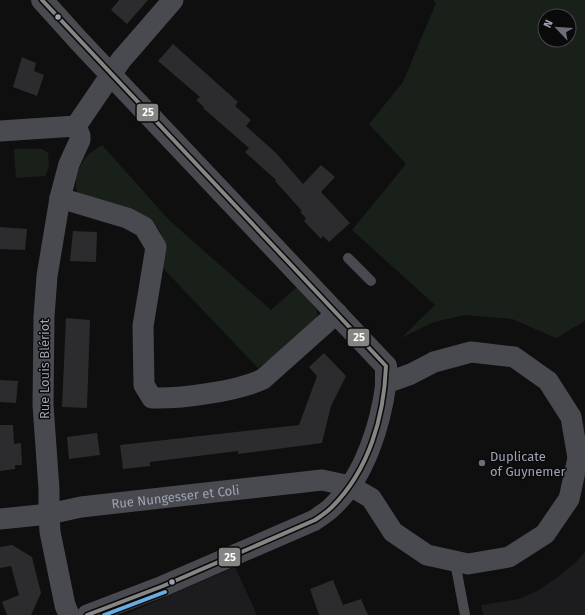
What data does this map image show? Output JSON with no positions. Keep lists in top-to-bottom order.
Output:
{
  "streets": {
    "street": ["Rue Louis Blériot", "Rue Nungesser et Coli"]
  },
  "crossings": [
    ["Rue Louis Blériot", "Rue Nungesser et Coli"]
  ],
  "places": ["Duplicate of Guynemer"],
  "lines": ["transit line 25"],
  "north": "top left"
}
